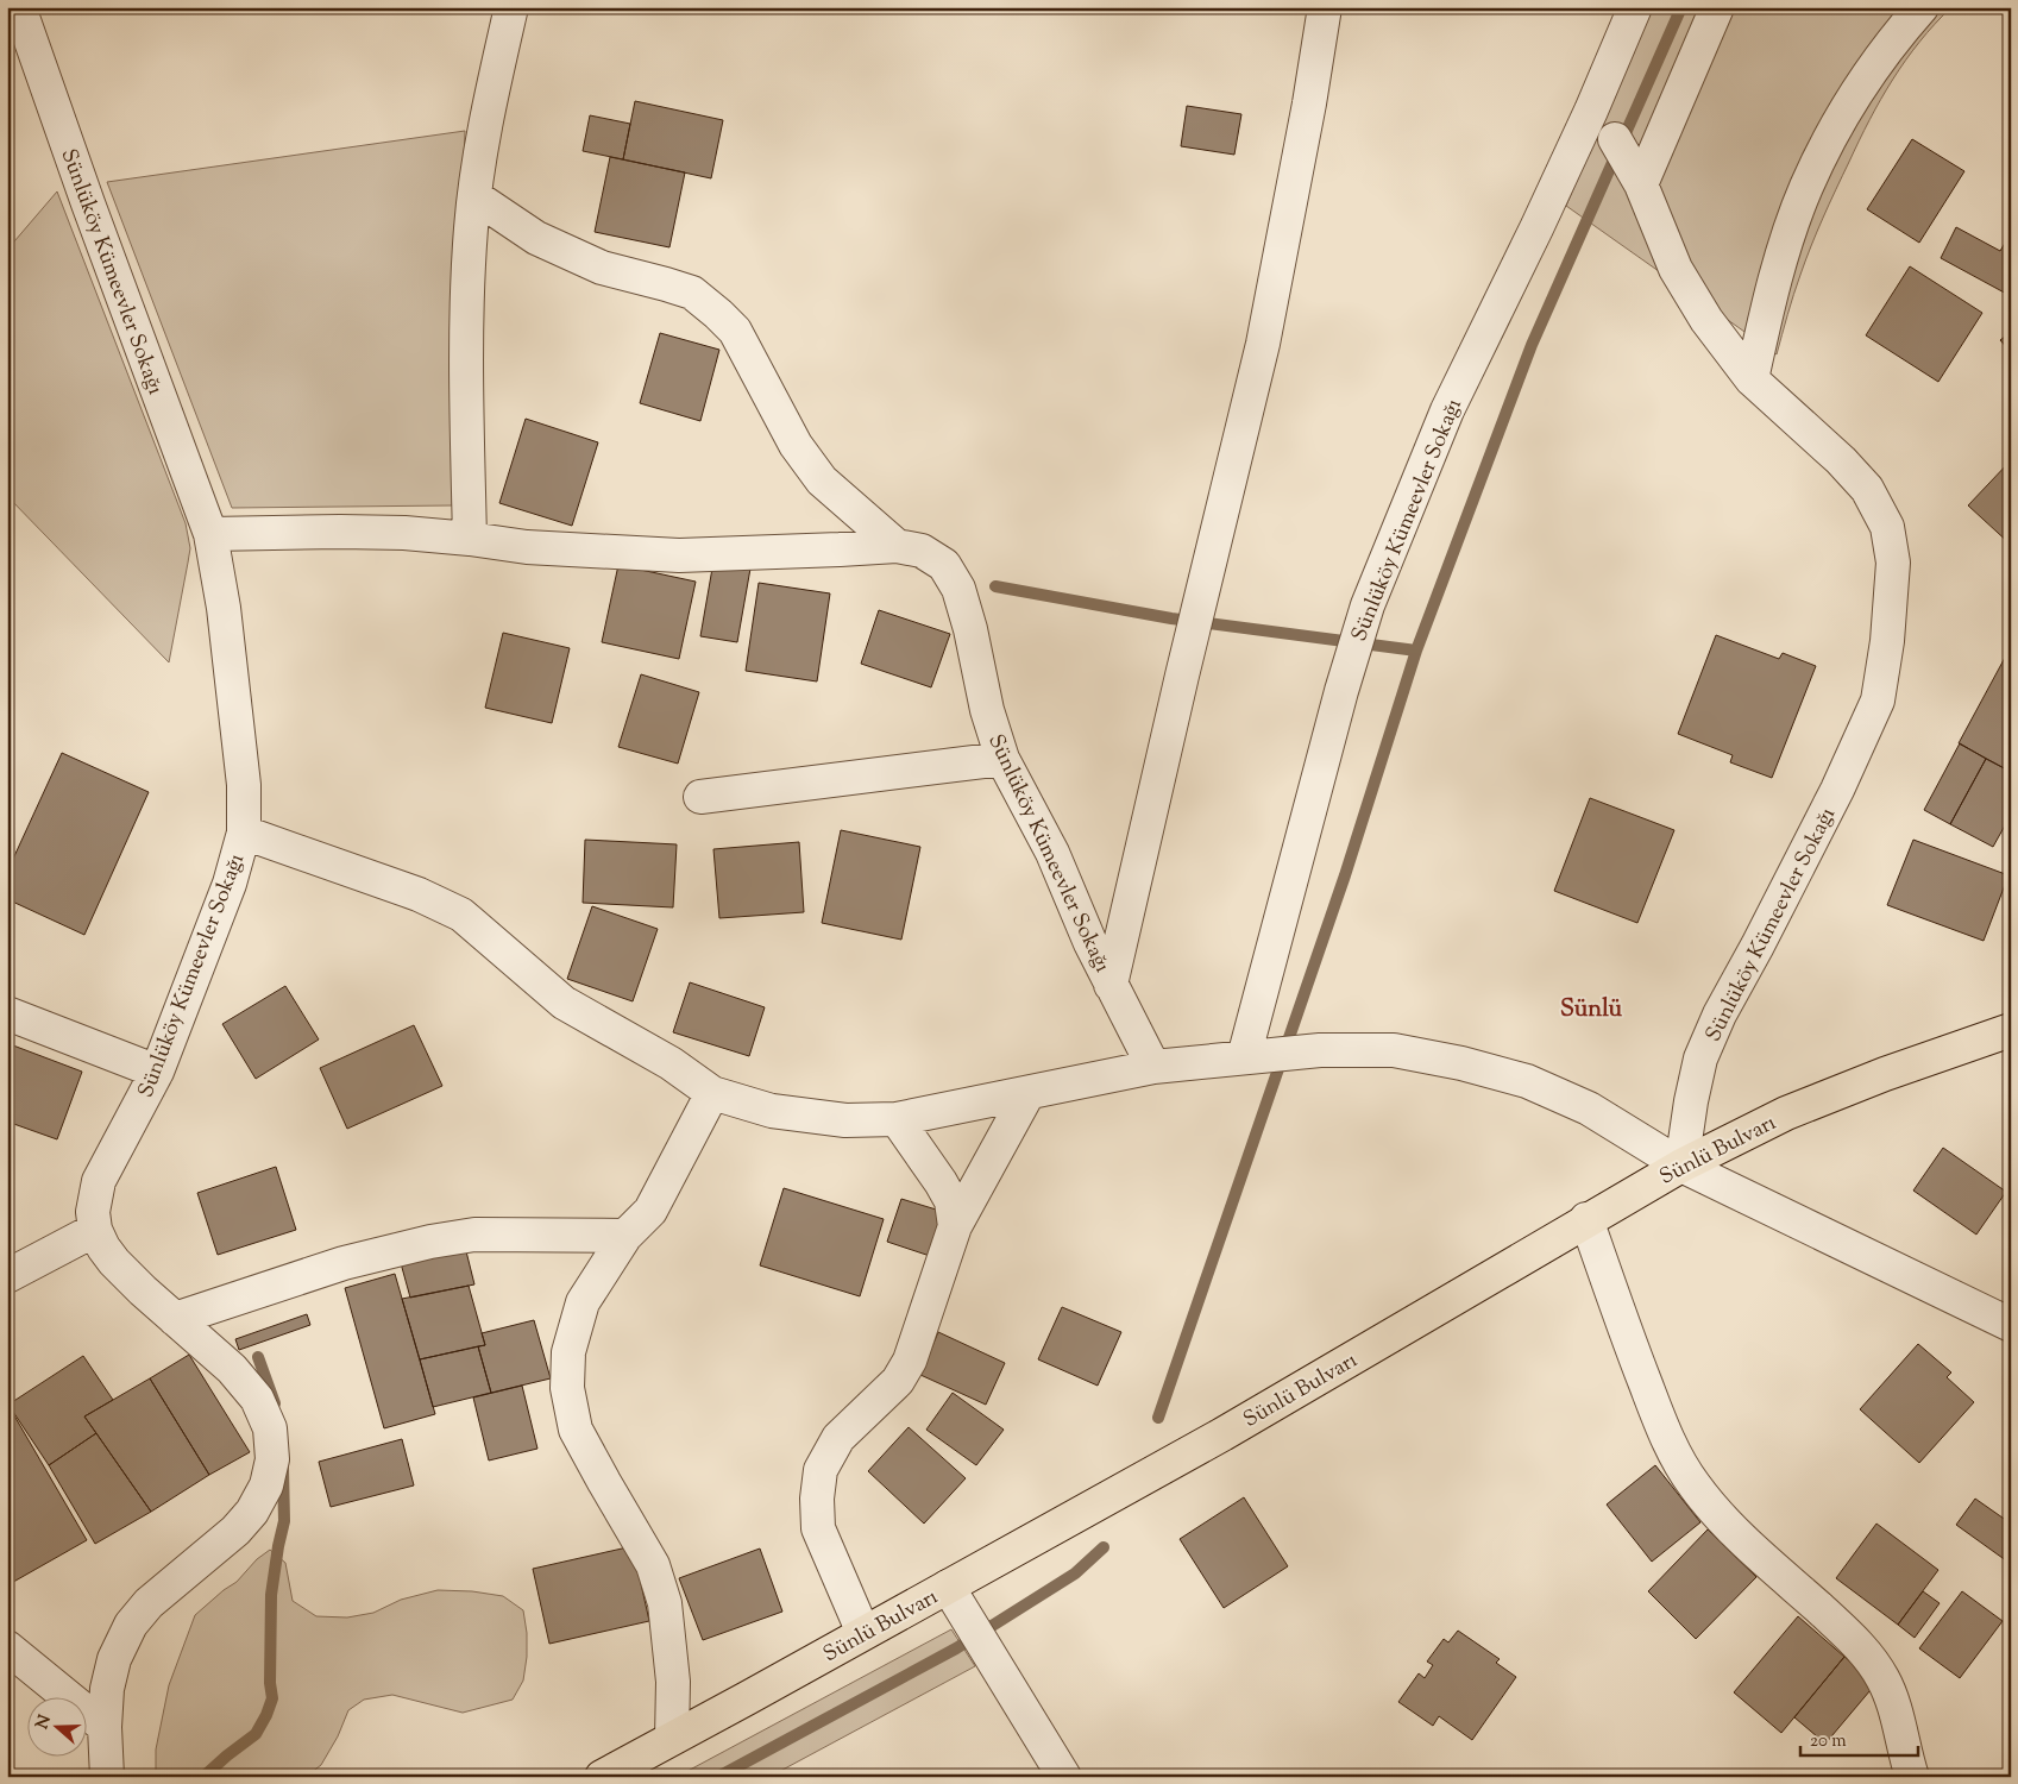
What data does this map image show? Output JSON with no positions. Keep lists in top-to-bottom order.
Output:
{
  "streets": {
    "main road": ["Sünlü Bulvarı"],
    "street": ["Sünlüköy Kümeevler Sokağı"]
  },
  "crossings": [
    ["Sünlüköy Kümeevler Sokağı", "Sünlü Bulvarı"]
  ],
  "districts": ["Sünlü"],
  "scale_bar": "20 m",
  "north": "left"
}
